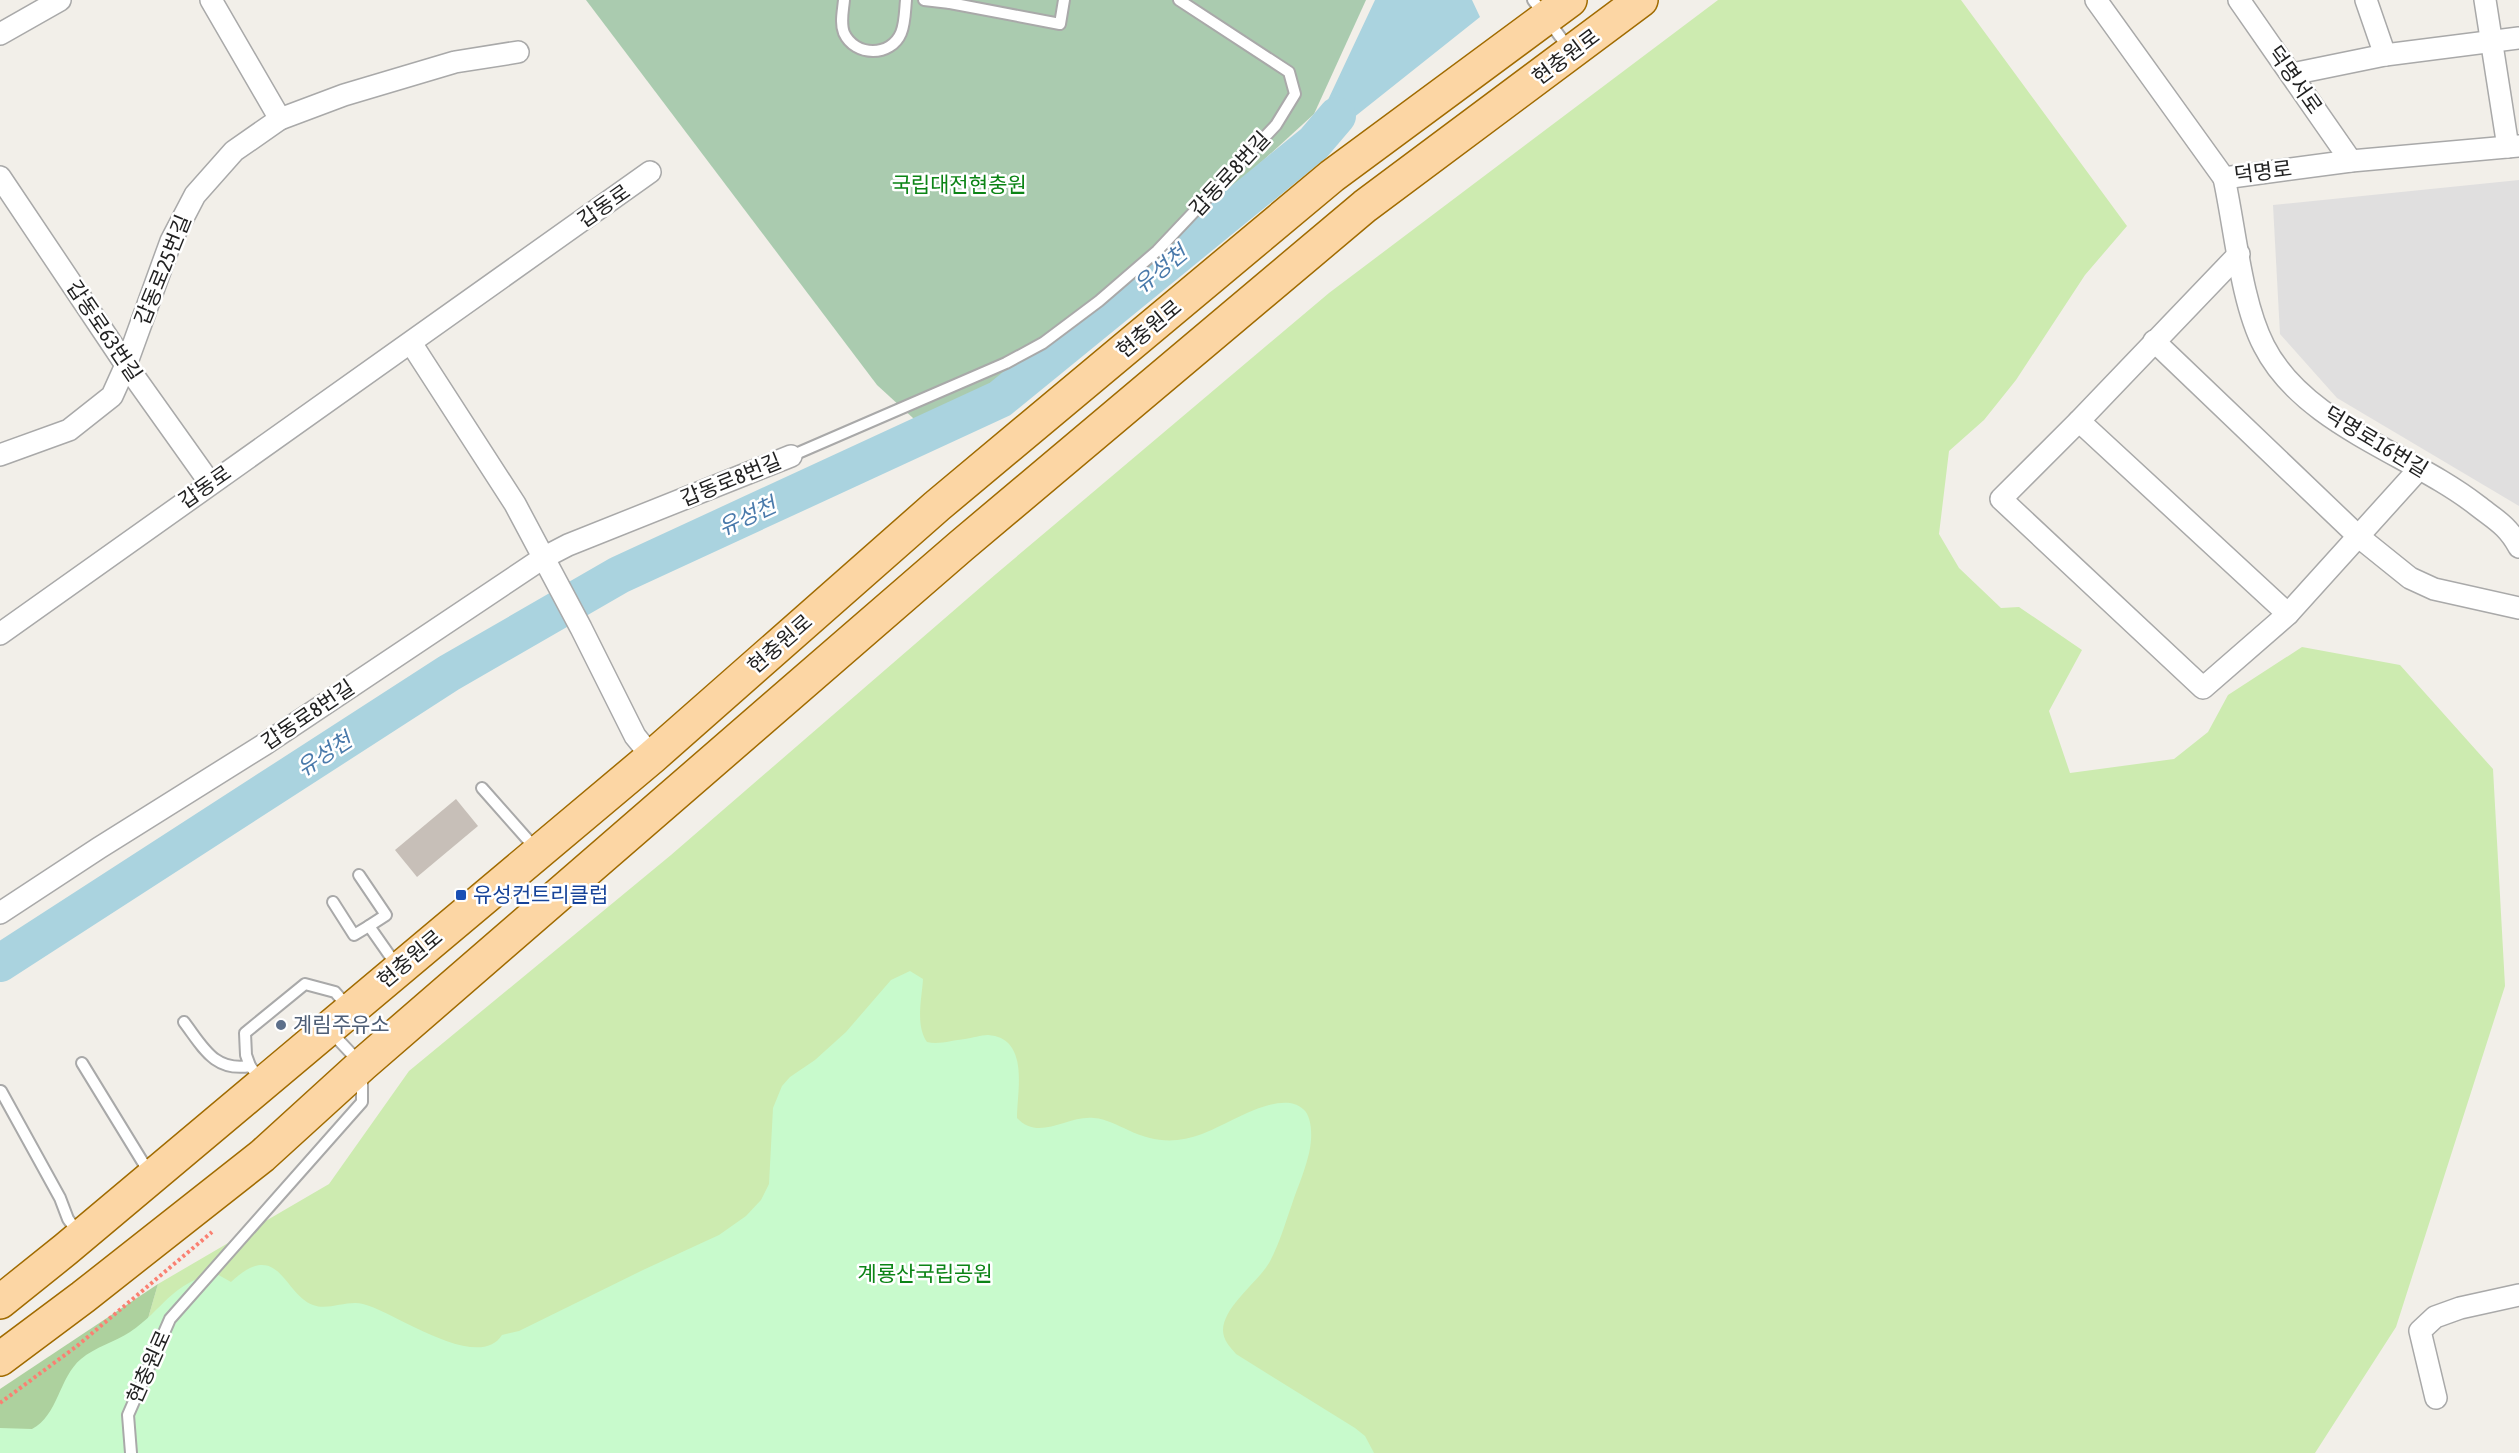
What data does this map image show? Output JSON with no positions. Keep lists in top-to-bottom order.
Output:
{
  "streets": {
    "main road": ["현충원로"],
    "street": [
      "덕명서로",
      "덕명로",
      "갑동로8번길",
      "갑동로",
      "갑동로25번길",
      "갑동로63번길",
      "덕명로16번길"
    ]
  },
  "crossings": [
    ["덕명서로", "덕명로"],
    ["덕명로", "덕명로16번길"],
    ["갑동로", "갑동로63번길"],
    ["갑동로25번길", "갑동로63번길"]
  ],
  "water": ["유성천"],
  "parks": ["국립대전현충원", "계룡산국립공원"],
  "places": {
    "transit": ["유성컨트리클럽"],
    "other": ["계림주유소"]
  }
}
